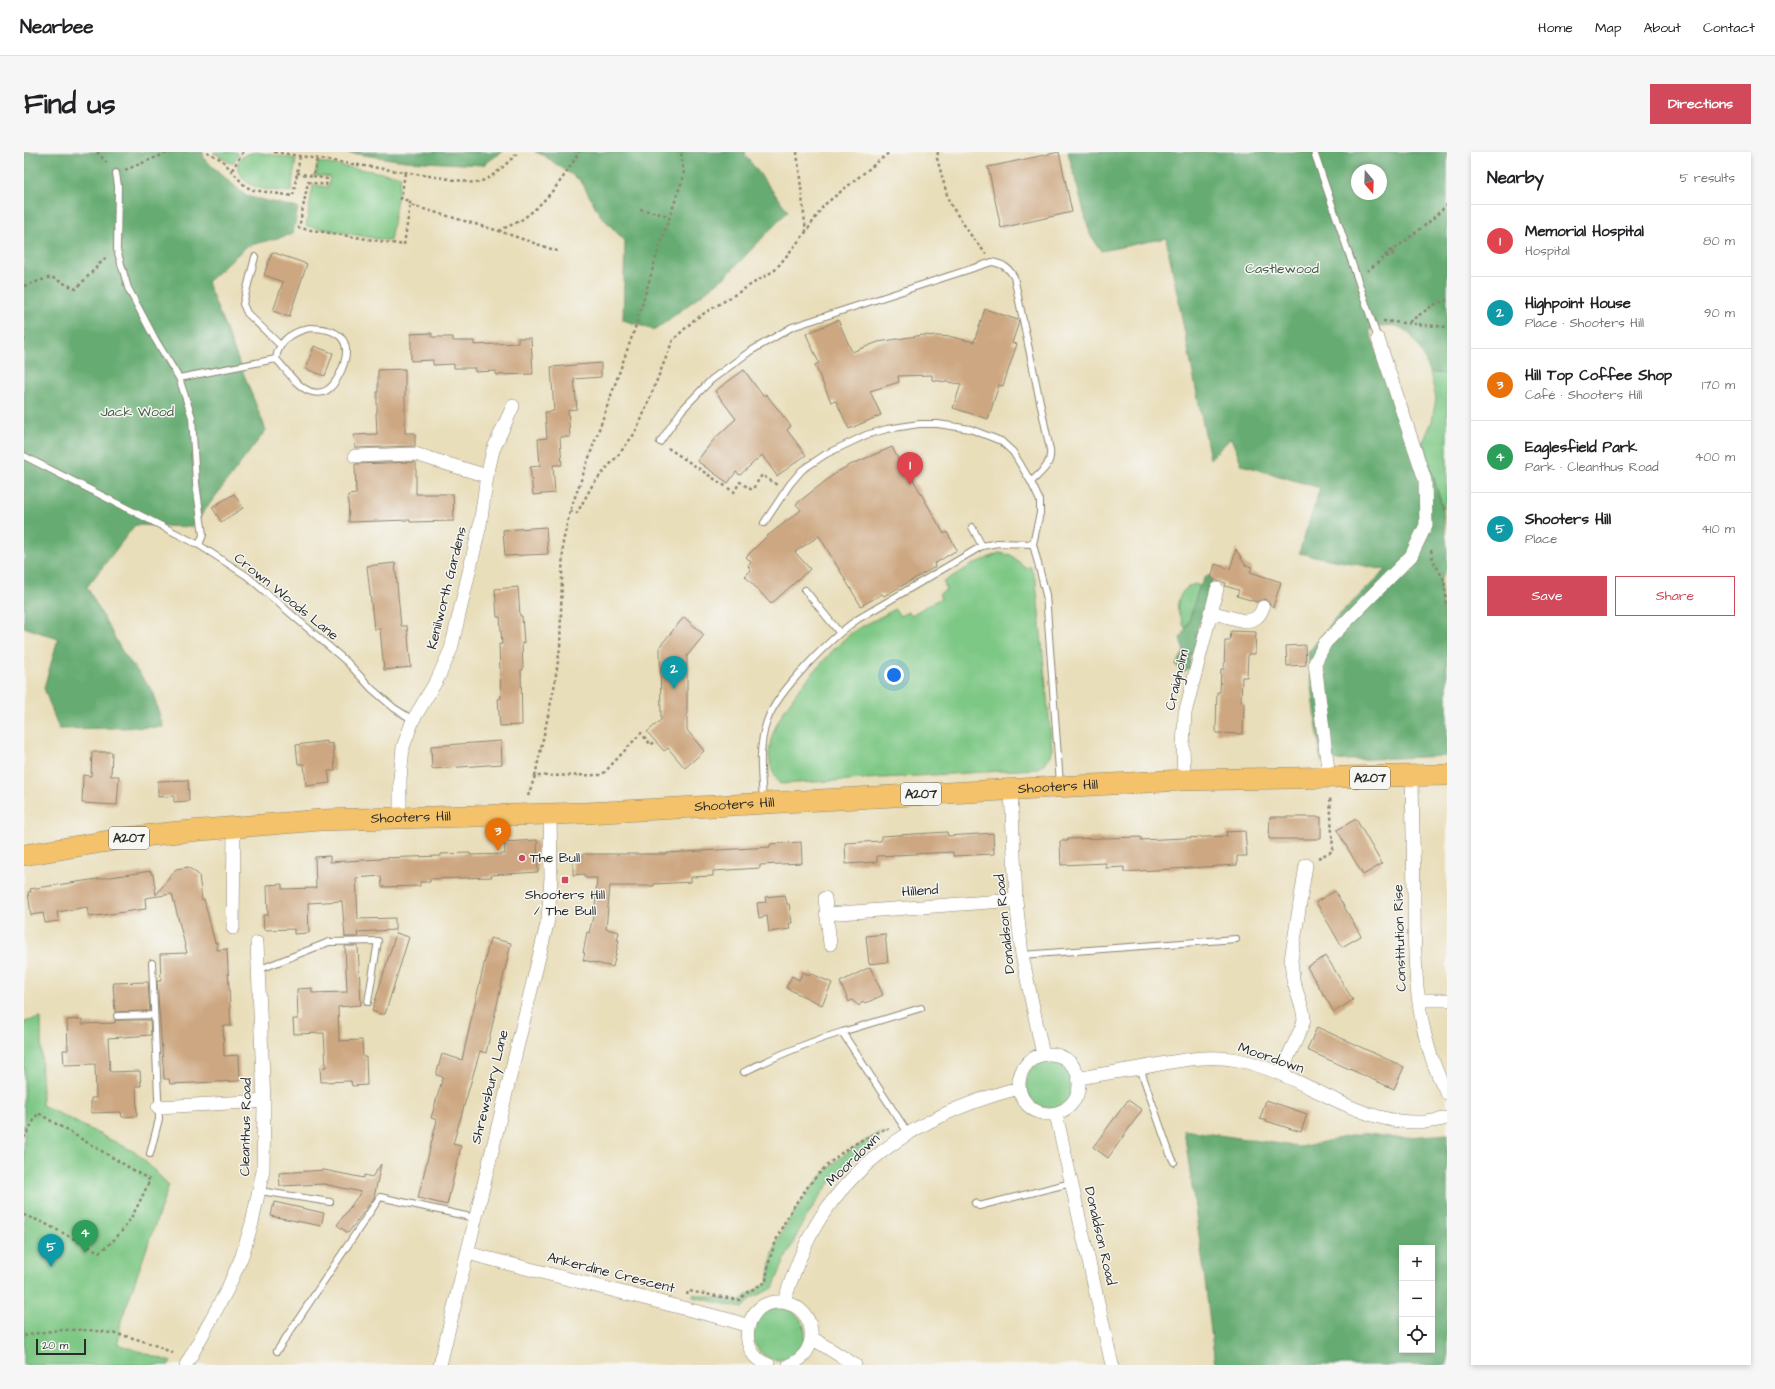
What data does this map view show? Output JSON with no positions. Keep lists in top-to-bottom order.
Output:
{
  "streets": {
    "main road": ["A207", "Shooters Hill"],
    "street": [
      "Kenilworth Gardens",
      "Craigholm",
      "Hillend",
      "Donaldson Road",
      "Constitution Rise",
      "Moordown",
      "Shrewsbury Lane",
      "Cleanthus Road",
      "Ankerdine Crescent"
    ],
    "lane": ["Crown Woods Lane"]
  },
  "crossings": [
    ["Kenilworth Gardens", "Crown Woods Lane"],
    ["Kenilworth Gardens", "Shooters Hill"],
    ["Craigholm", "Shooters Hill"],
    ["Shooters Hill", "Donaldson Road"],
    ["Shooters Hill", "Constitution Rise"],
    ["Shooters Hill", "Shrewsbury Lane"],
    ["Hillend", "Donaldson Road"],
    ["Donaldson Road", "Moordown"],
    ["Shrewsbury Lane", "Ankerdine Crescent"]
  ],
  "parks": ["Castlewood", "Jack Wood"],
  "places": {
    "other": ["The Bull"],
    "transit": ["Shooters Hill / The Bull"]
  },
  "scale_bar": "20 m",
  "north": "bottom",
  "page": {
    "header": "Nearbee",
    "nav": [
      "Home",
      "Map",
      "About",
      "Contact"
    ],
    "buttons": [
      "Directions",
      ["Save", "Share"]
    ],
    "title": "Find us",
    "heading": ["Nearby", "5 results"],
    "list": [
      {
        "mark": "1",
        "name": "Memorial Hospital",
        "note": "Hospital",
        "value": "80 m"
      },
      {
        "mark": "2",
        "name": "Highpoint House",
        "note": "Place · Shooters Hill",
        "value": "90 m"
      },
      {
        "mark": "3",
        "name": "Hill Top Coffee Shop",
        "note": "Café · Shooters Hill",
        "value": "170 m"
      },
      {
        "mark": "4",
        "name": "Eaglesfield Park",
        "note": "Park · Cleanthus Road",
        "value": "400 m"
      },
      {
        "mark": "5",
        "name": "Shooters Hill",
        "note": "Place",
        "value": "410 m"
      }
    ],
    "pins": [
      "1",
      "2",
      "3",
      "4",
      "5"
    ],
    "map_buttons": ["+", "−"],
    "scale": "20 m"
  }
}
